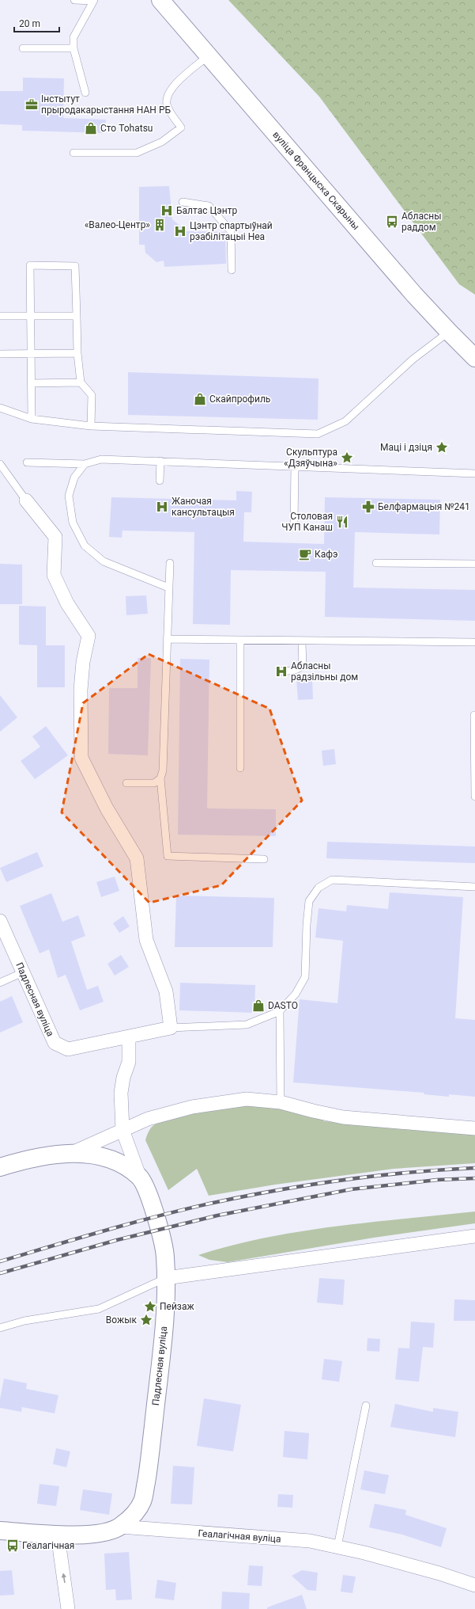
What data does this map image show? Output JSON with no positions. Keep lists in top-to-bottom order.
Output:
{
  "streets": {
    "street": ["вуліца Францыска Скарыны", "Падлесная вуліца", "Геалагічная вуліца"]
  },
  "crossings": [
    ["Падлесная вуліца", "Геалагічная вуліца"]
  ],
  "places": {
    "office": ["Інстытут прыродакарыстання НАН РБ"],
    "shop": ["Сто Tohatsu", "Скайпрофиль", "DASTO"],
    "hospital": [
      "Балтас Цэнтр",
      "Цэнтр спартыўнай рэабілітацыі Неа",
      "Жаночая кансультацыя",
      "Абласны радзільны дом"
    ],
    "bus stop": ["Абласны раддом", "Геалагічная"],
    "building": ["«Валео-Центр»"],
    "place": [
      "Маці і дзіця",
      "Скульптура «Дзяўчына»",
      "Пейзаж",
      "Вожык"
    ],
    "pharmacy": ["Белфармацыя №241"],
    "restaurant": ["Столовая ЧУП Канаш"],
    "cafe": ["Кафэ"]
  },
  "scale_bar": "20 m"
}
